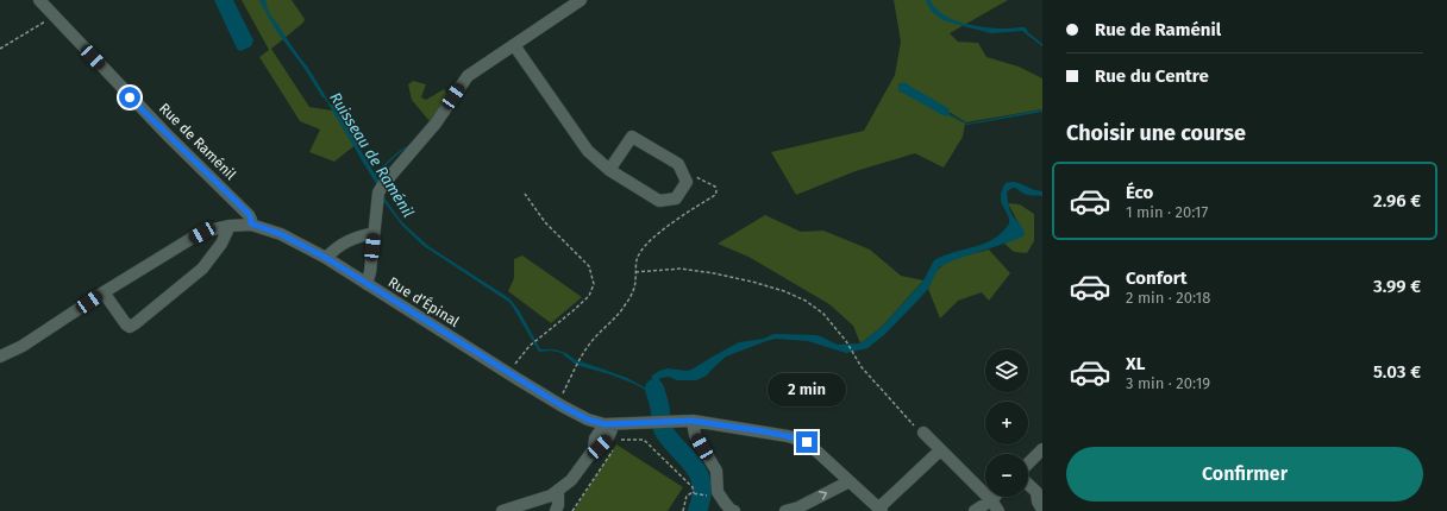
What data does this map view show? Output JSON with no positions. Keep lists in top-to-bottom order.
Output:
{
  "streets": {
    "street": ["Rue de Raménil", "Rue d’Épinal"]
  },
  "crossings": [
    ["Rue de Raménil", "Rue d’Épinal"]
  ],
  "water": ["Ruisseau de Raménil"],
  "page": {
    "banner": ["Rue de Raménil", "Rue du Centre"],
    "heading": "Choisir une course",
    "list": [
      {
        "name": "Éco",
        "note": "1 min · 20:17",
        "value": "2.96 €"
      },
      {
        "name": "Confort",
        "note": "2 min · 20:18",
        "value": "3.99 €"
      },
      {
        "name": "XL",
        "note": "3 min · 20:19",
        "value": "5.03 €"
      }
    ],
    "map_buttons": ["+", "−"],
    "bubble": "2 min",
    "buttons": "Confirmer"
  }
}
